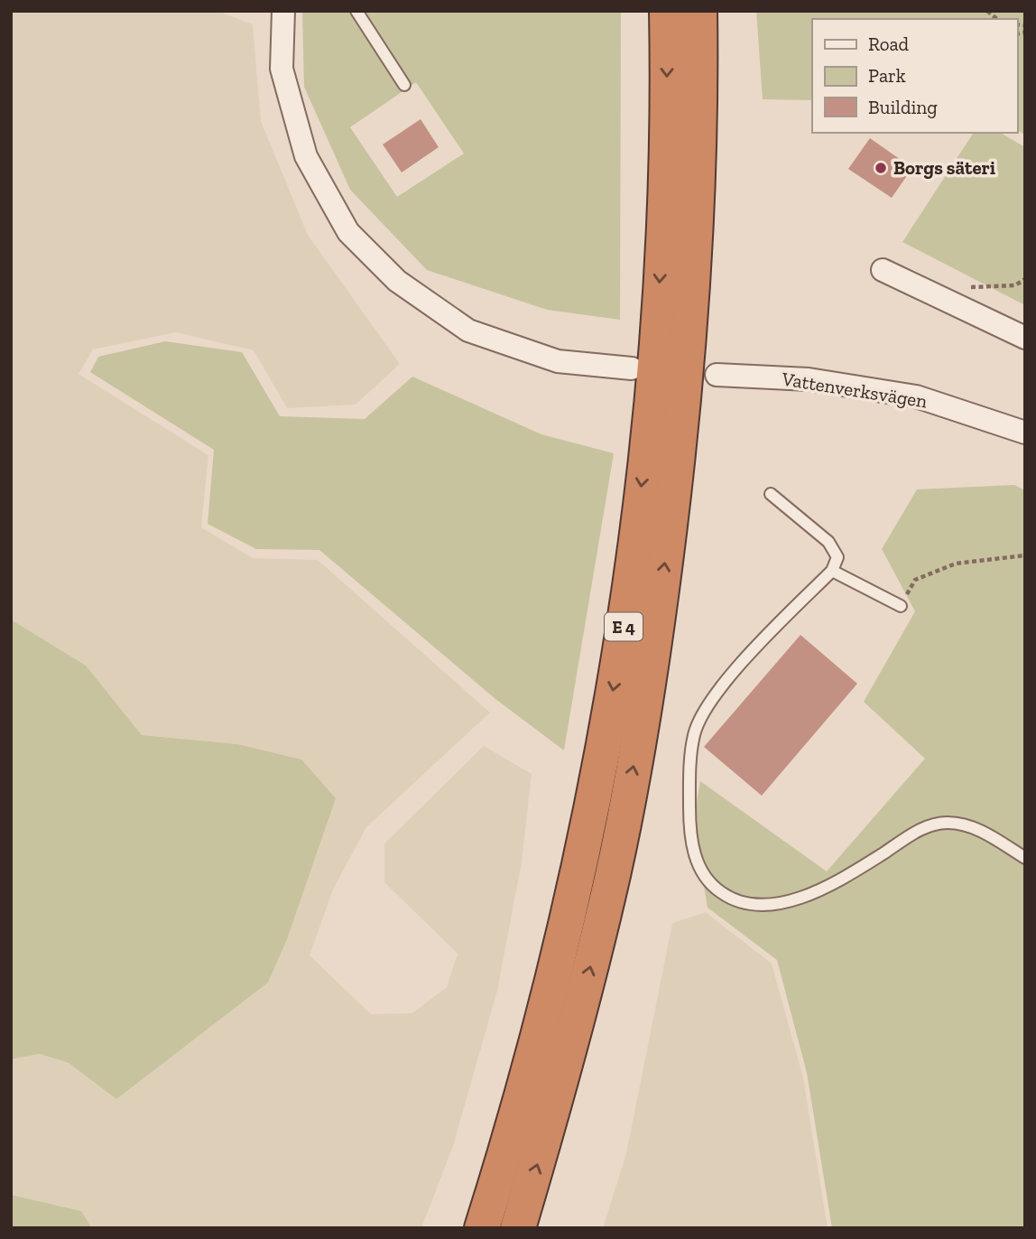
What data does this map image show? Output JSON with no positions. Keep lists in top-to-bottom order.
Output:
{
  "streets": {
    "highway": ["E 4"],
    "street": ["Vattenverksvägen"]
  },
  "places": ["Borgs säteri"],
  "legend": ["Road", "Park", "Building"]
}
